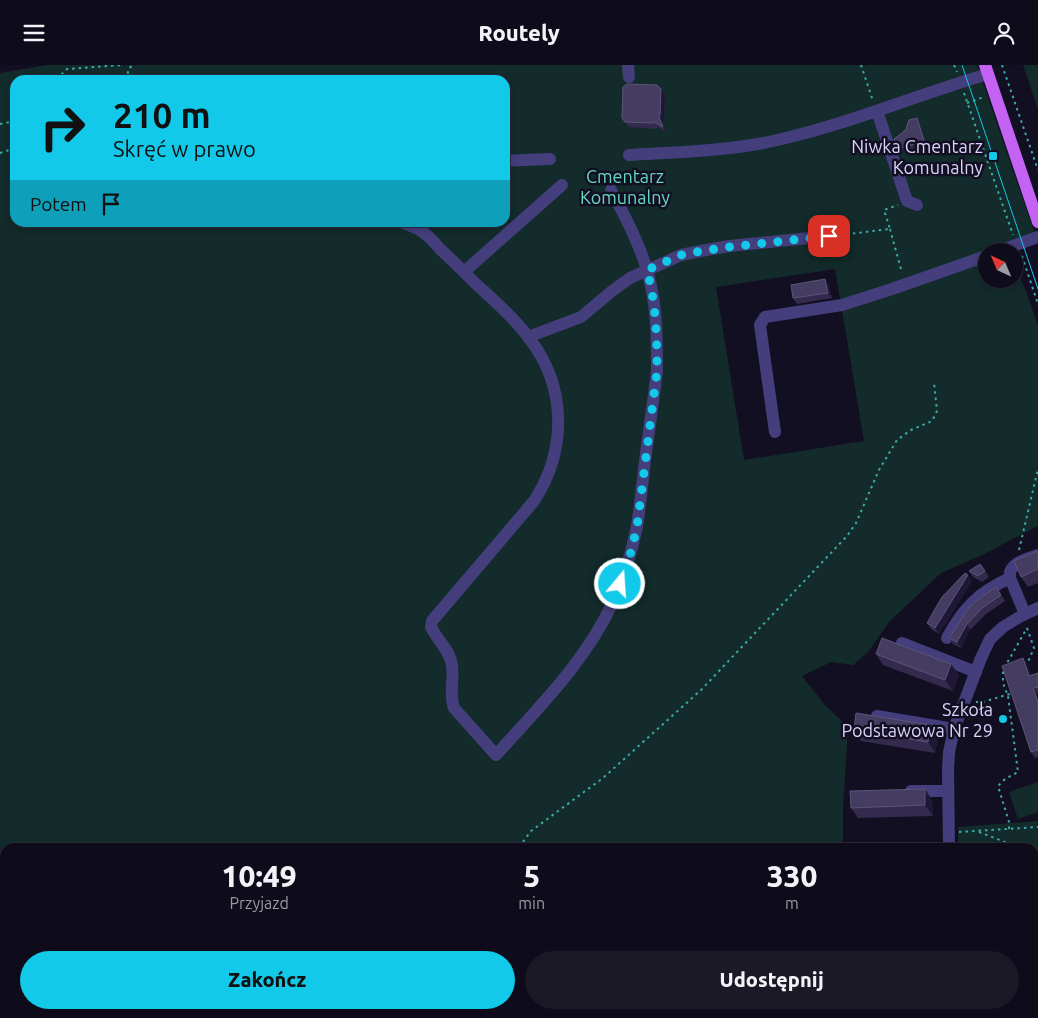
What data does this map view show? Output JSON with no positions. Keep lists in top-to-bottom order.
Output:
{
  "parks": ["Cmentarz Komunalny"],
  "places": {
    "transit": ["Niwka Cmentarz Komunalny"],
    "other": ["Szkoła Podstawowa Nr 29"]
  },
  "north": "top left",
  "page": {
    "header": "Routely",
    "turn": ["210 m", "Skręć w prawo"],
    "then": "Potem",
    "eta": [
      "10:49",
      "Przyjazd",
      "5",
      "min",
      "330",
      "m"
    ],
    "buttons": ["Zakończ", "Udostępnij"]
  }
}
